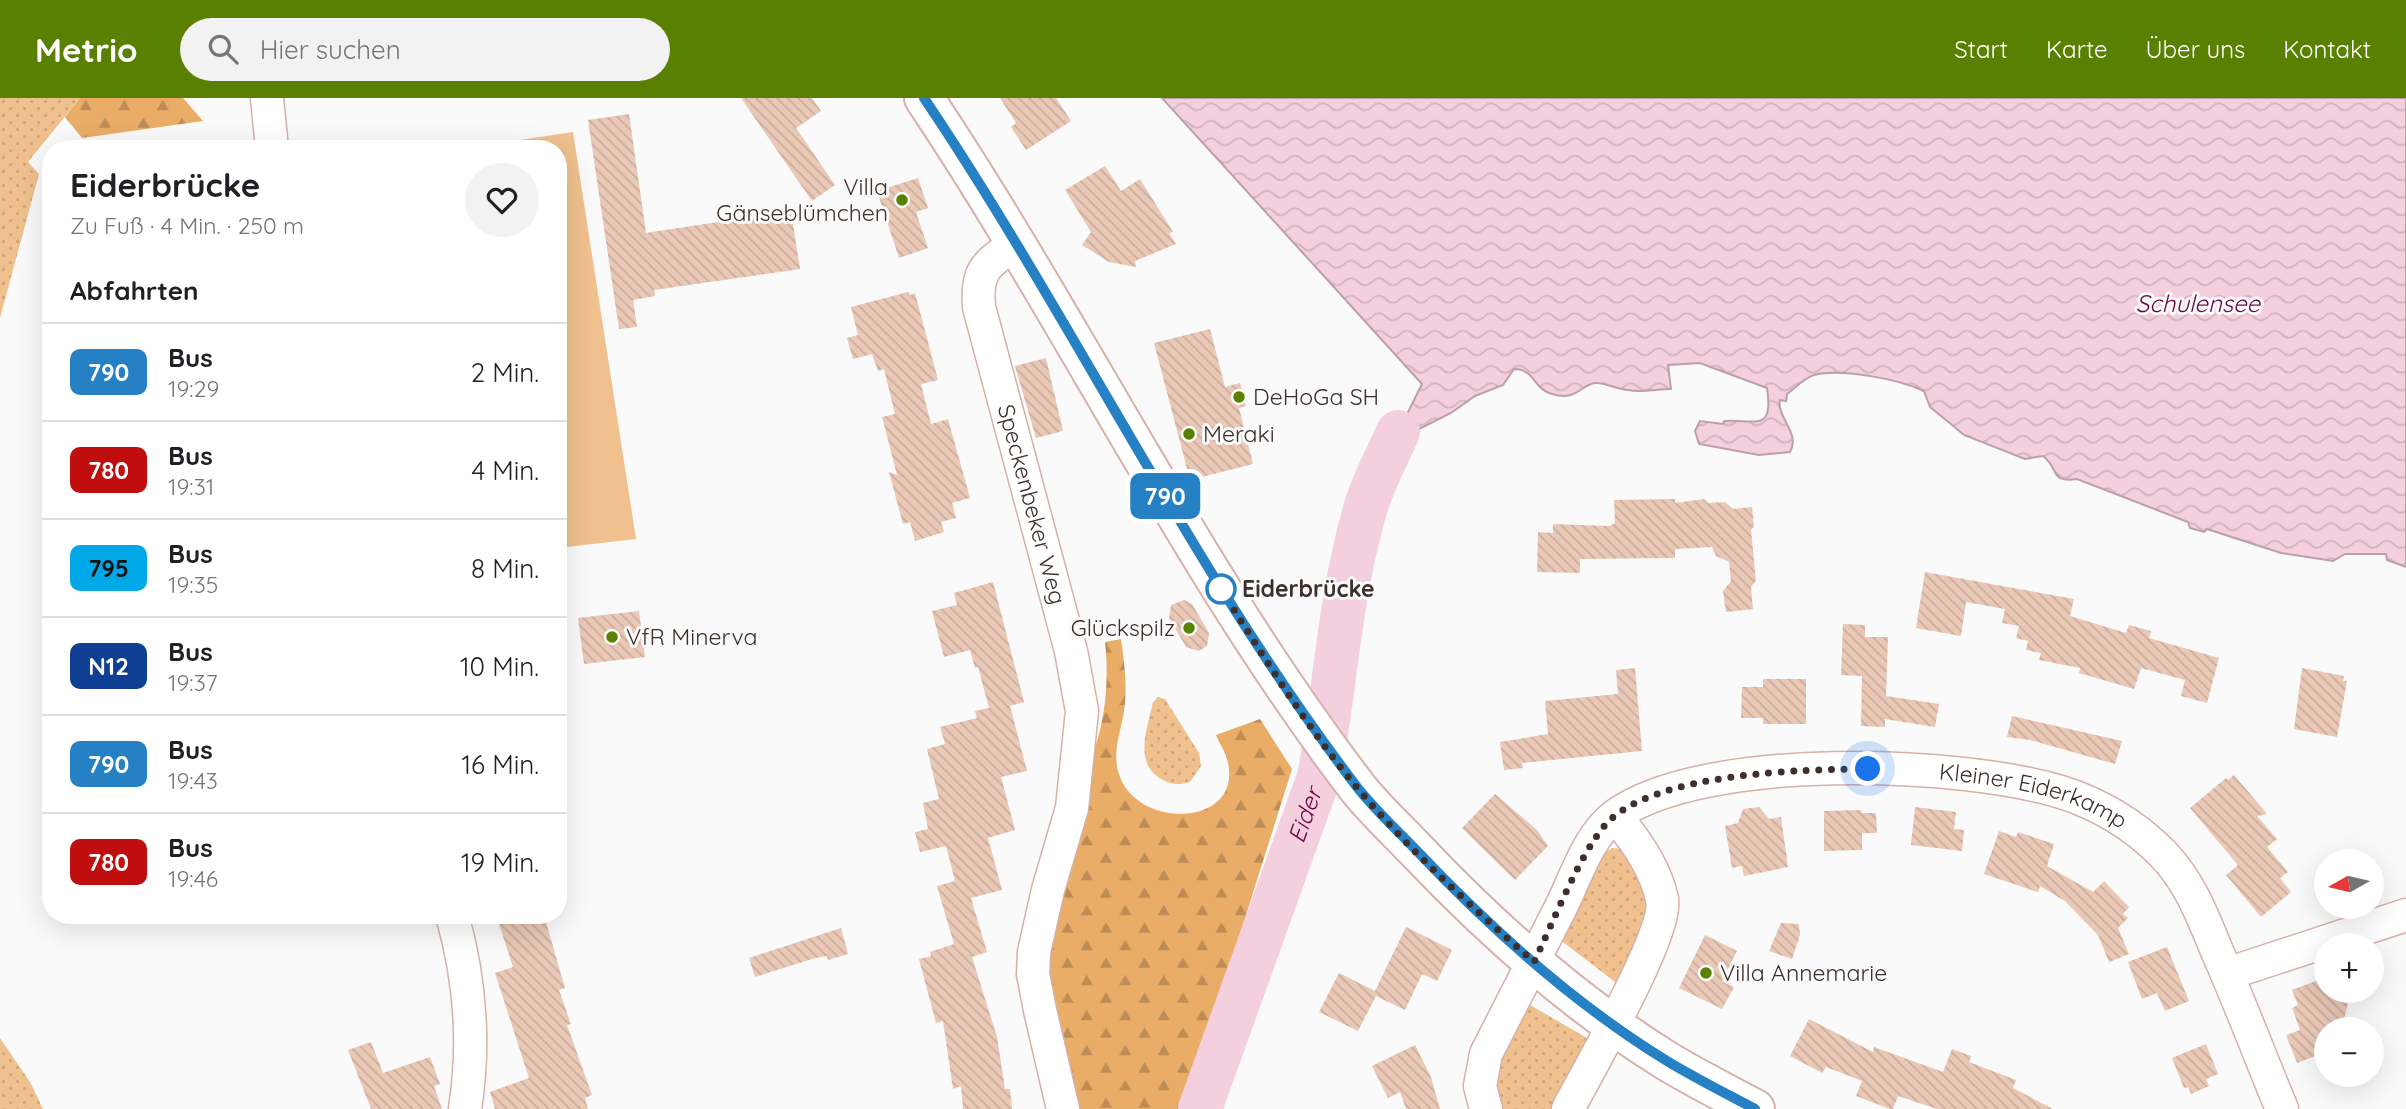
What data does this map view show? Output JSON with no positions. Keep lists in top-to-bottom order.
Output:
{
  "streets": {
    "street": ["Speckenbeker Weg", "Kleiner Eiderkamp"]
  },
  "water": ["Schulensee", "Eider"],
  "places": [
    "Villa Gänseblümchen",
    "DeHoGa SH",
    "Meraki",
    "Eiderbrücke",
    "Glückspilz",
    "VfR Minerva",
    "Villa Annemarie"
  ],
  "lines": ["bus line 790"],
  "north": "left",
  "page": {
    "header": "Metrio",
    "search": "Hier suchen",
    "nav": [
      "Start",
      "Karte",
      "Über uns",
      "Kontakt"
    ],
    "on_map": "790",
    "heading": [
      ["Eiderbrücke", "Zu Fuß · 4 Min. · 250 m"],
      "Abfahrten"
    ],
    "list": [
      {
        "mark": "790",
        "name": "Bus",
        "note": "19:29",
        "value": "2 Min."
      },
      {
        "mark": "780",
        "name": "Bus",
        "note": "19:31",
        "value": "4 Min."
      },
      {
        "mark": "795",
        "name": "Bus",
        "note": "19:35",
        "value": "8 Min."
      },
      {
        "mark": "N12",
        "name": "Bus",
        "note": "19:37",
        "value": "10 Min."
      },
      {
        "mark": "790",
        "name": "Bus",
        "note": "19:43",
        "value": "16 Min."
      },
      {
        "mark": "780",
        "name": "Bus",
        "note": "19:46",
        "value": "19 Min."
      }
    ],
    "map_buttons": ["+", "−"]
  }
}
